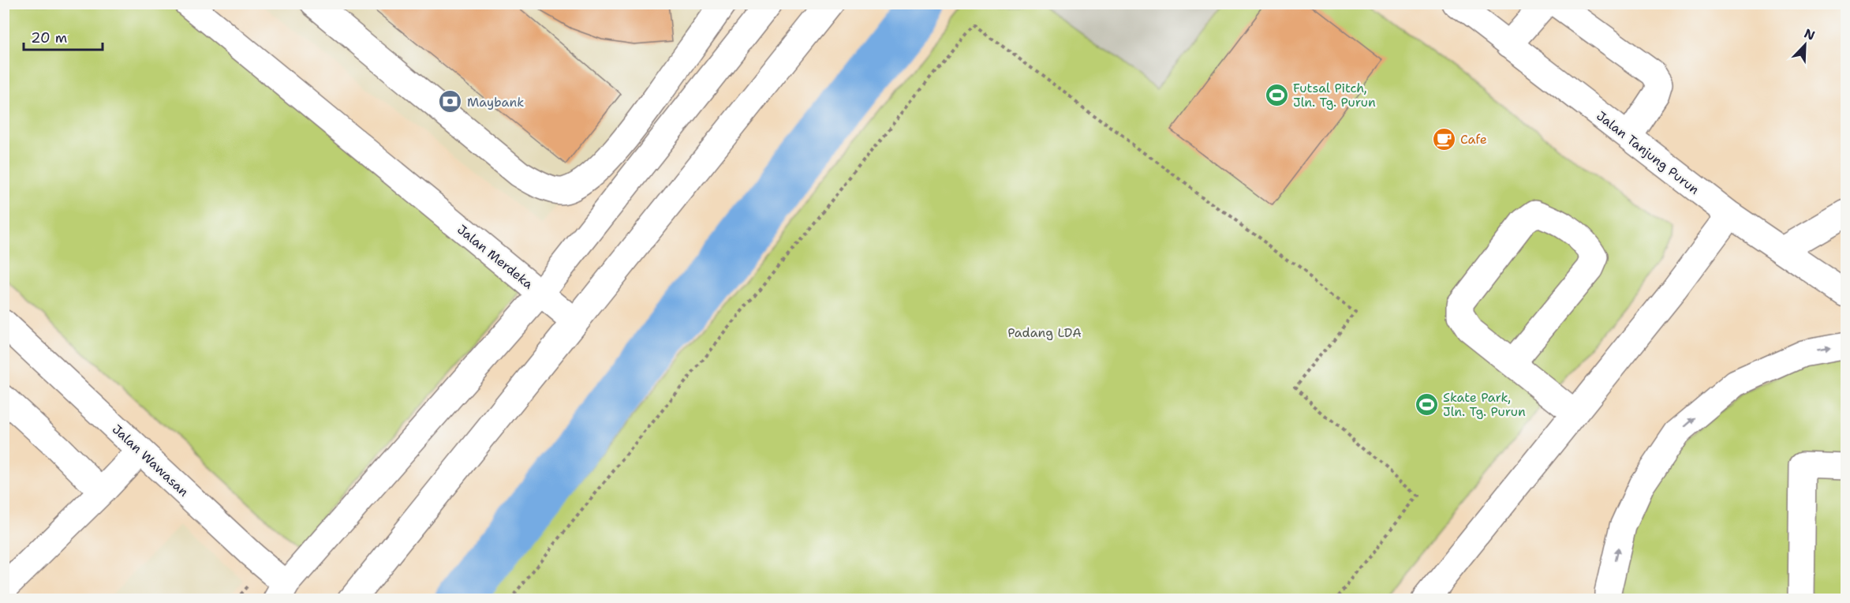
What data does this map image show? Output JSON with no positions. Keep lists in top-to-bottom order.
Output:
{
  "streets": {
    "street": ["Jalan Tanjung Purun", "Jalan Merdeka", "Jalan Wawasan"]
  },
  "parks": ["Padang LDA"],
  "places": {
    "sports": ["Futsal Pitch, Jln. Tg. Purun", "Skate Park, Jln. Tg. Purun"],
    "bank": ["Maybank"],
    "cafe": ["Cafe"]
  },
  "scale_bar": "20 m",
  "north": "top right"
}
